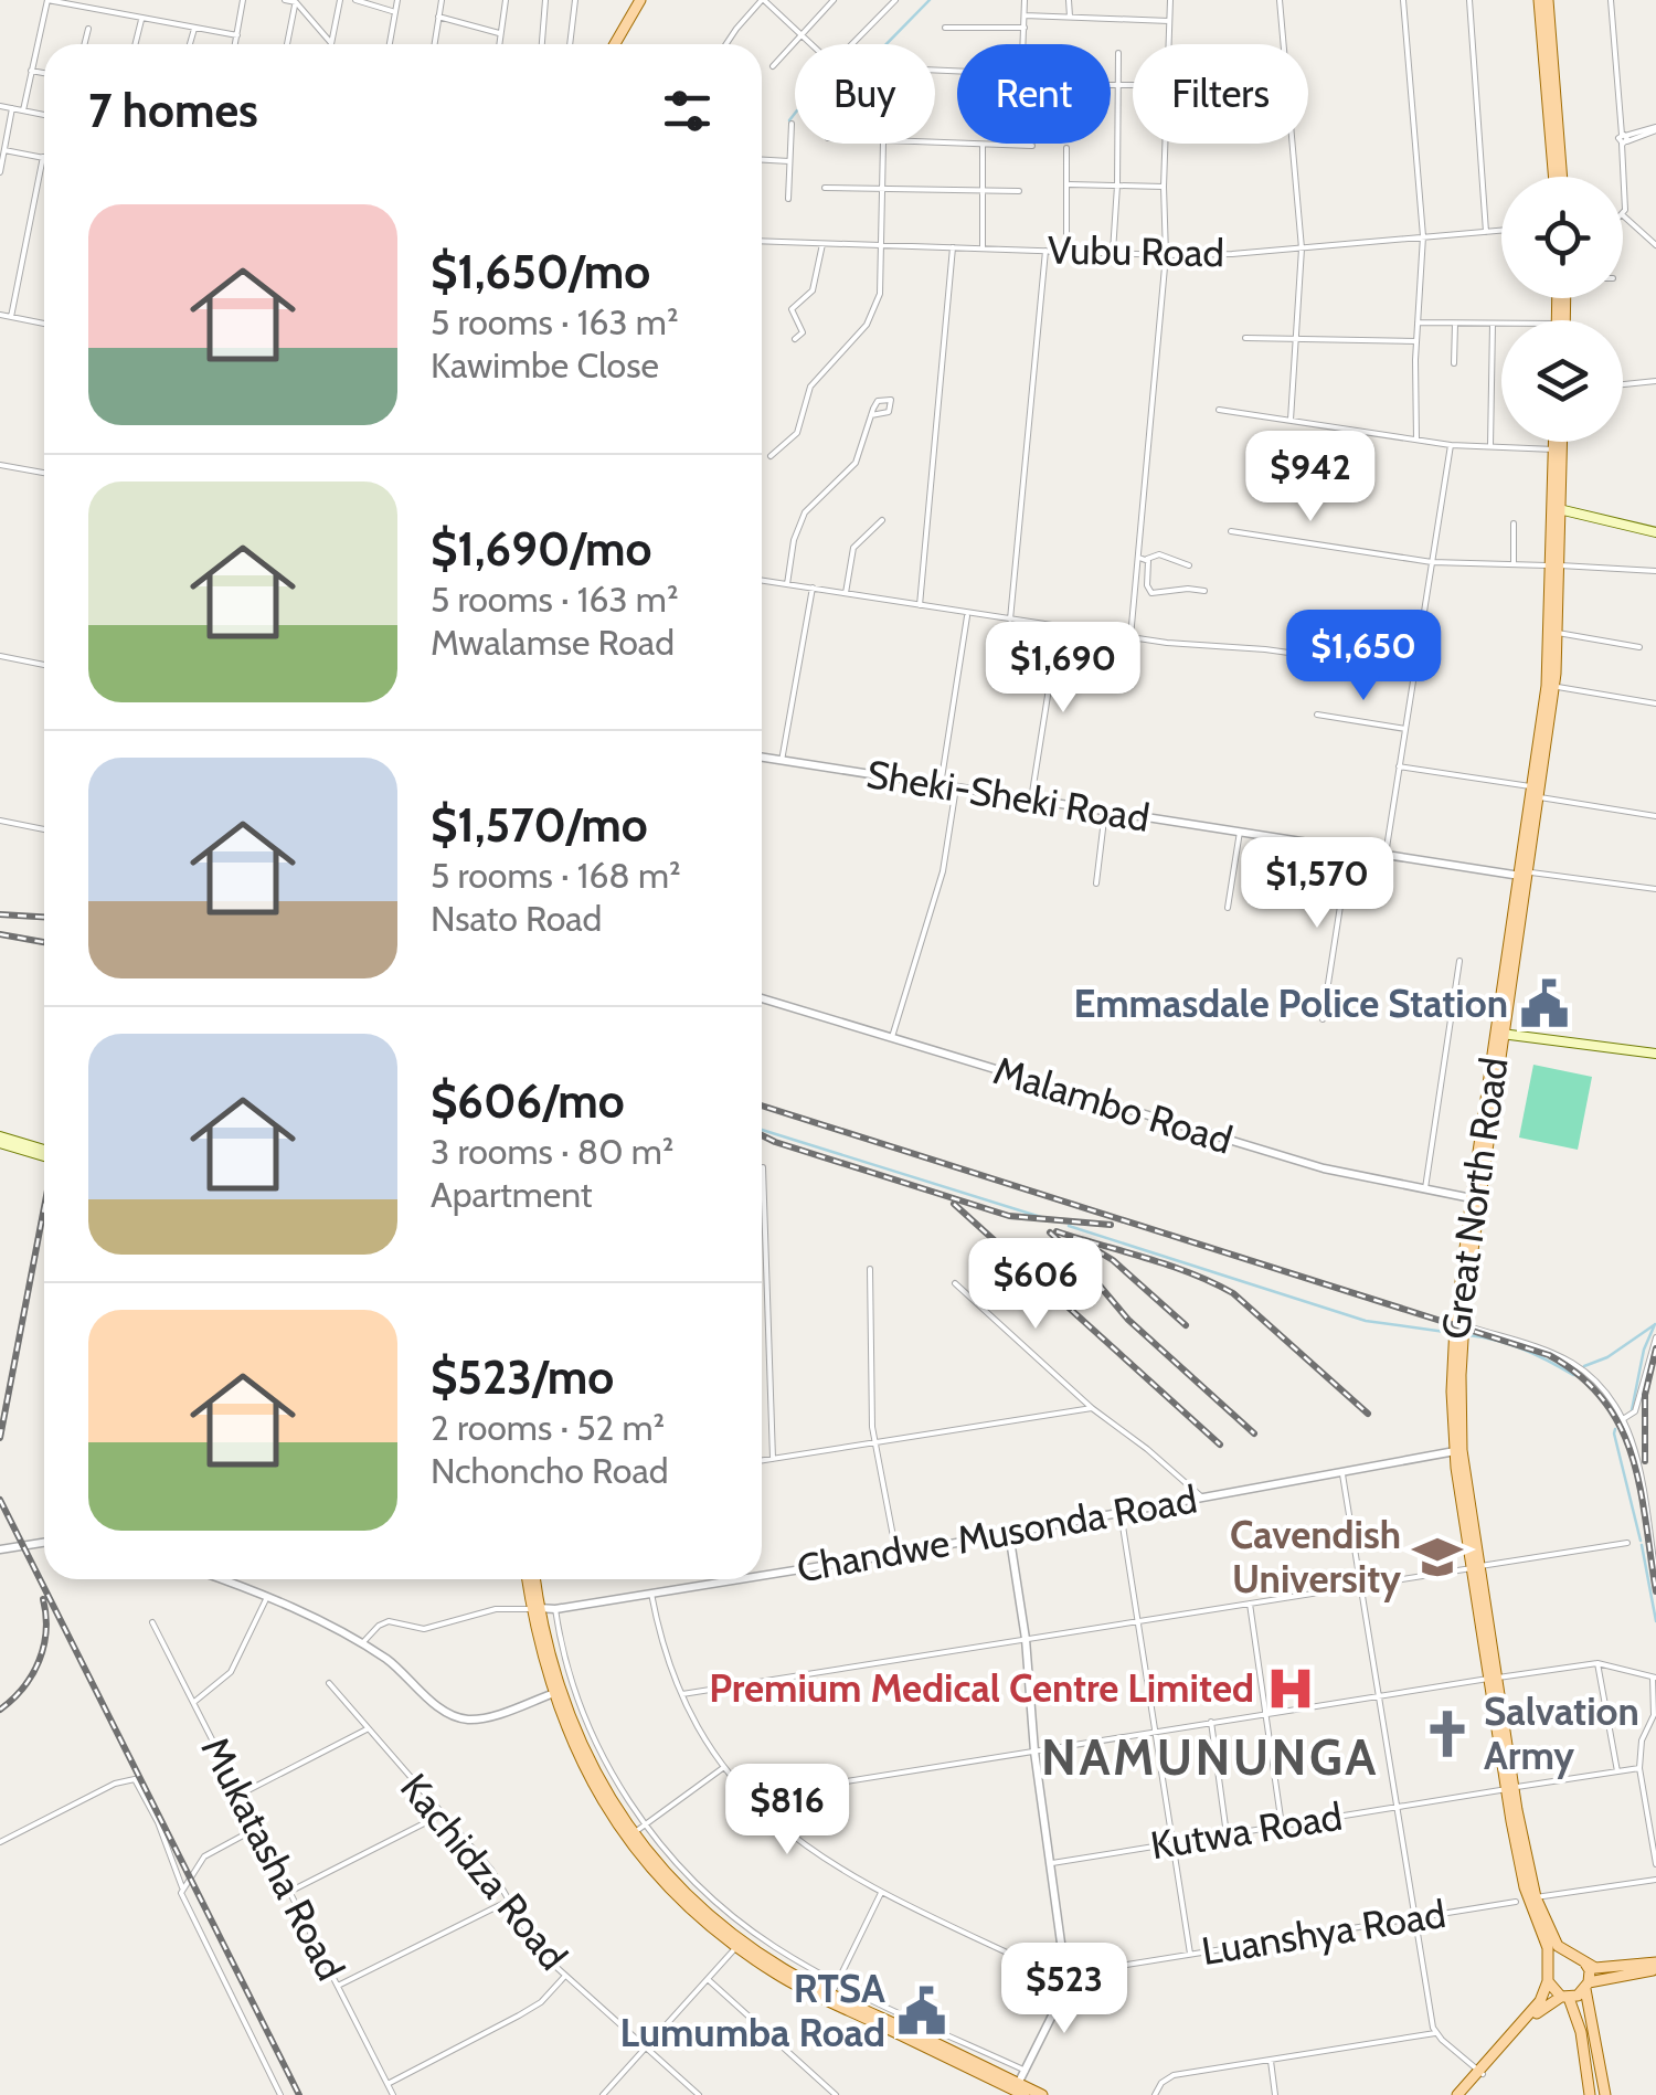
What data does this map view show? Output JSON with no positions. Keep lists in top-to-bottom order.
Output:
{
  "streets": {
    "main road": ["Great North Road"],
    "street": [
      "Vubu Road",
      "Sheki-Sheki Road",
      "Malambo Road",
      "Chandwe Musonda Road",
      "Kutwa Road",
      "Mukatasha Road",
      "Kachidza Road",
      "Luanshya Road"
    ]
  },
  "crossings": [
    ["Sheki-Sheki Road", "Great North Road"],
    ["Malambo Road", "Great North Road"],
    ["Great North Road", "Chandwe Musonda Road"],
    ["Great North Road", "Kutwa Road"],
    ["Chandwe Musonda Road", "Luanshya Road"]
  ],
  "districts": ["NAMUNUNGA"],
  "places": {
    "public building": ["Emmasdale Police Station", "RTSA Lumumba Road"],
    "school or university": ["Cavendish University"],
    "hospital": ["Premium Medical Centre Limited"],
    "church": ["Salvation Army"]
  },
  "page": {
    "chip": ["Buy", "Rent", "Filters"],
    "heading": "7 homes",
    "list": [
      {
        "name": "$1,650/mo",
        "note": "5 rooms · 163 m² · Kawimbe Close"
      },
      {
        "name": "$1,690/mo",
        "note": "5 rooms · 163 m² · Mwalamse Road"
      },
      {
        "name": "$1,570/mo",
        "note": "5 rooms · 168 m² · Nsato Road"
      },
      {
        "name": "$606/mo",
        "note": "3 rooms · 80 m² · Apartment"
      },
      {
        "name": "$523/mo",
        "note": "2 rooms · 52 m² · Nchoncho Road"
      }
    ],
    "price": [
      "$942",
      "$1,650",
      "$1,690",
      "$1,570",
      "$606",
      "$816",
      "$523"
    ]
  }
}
